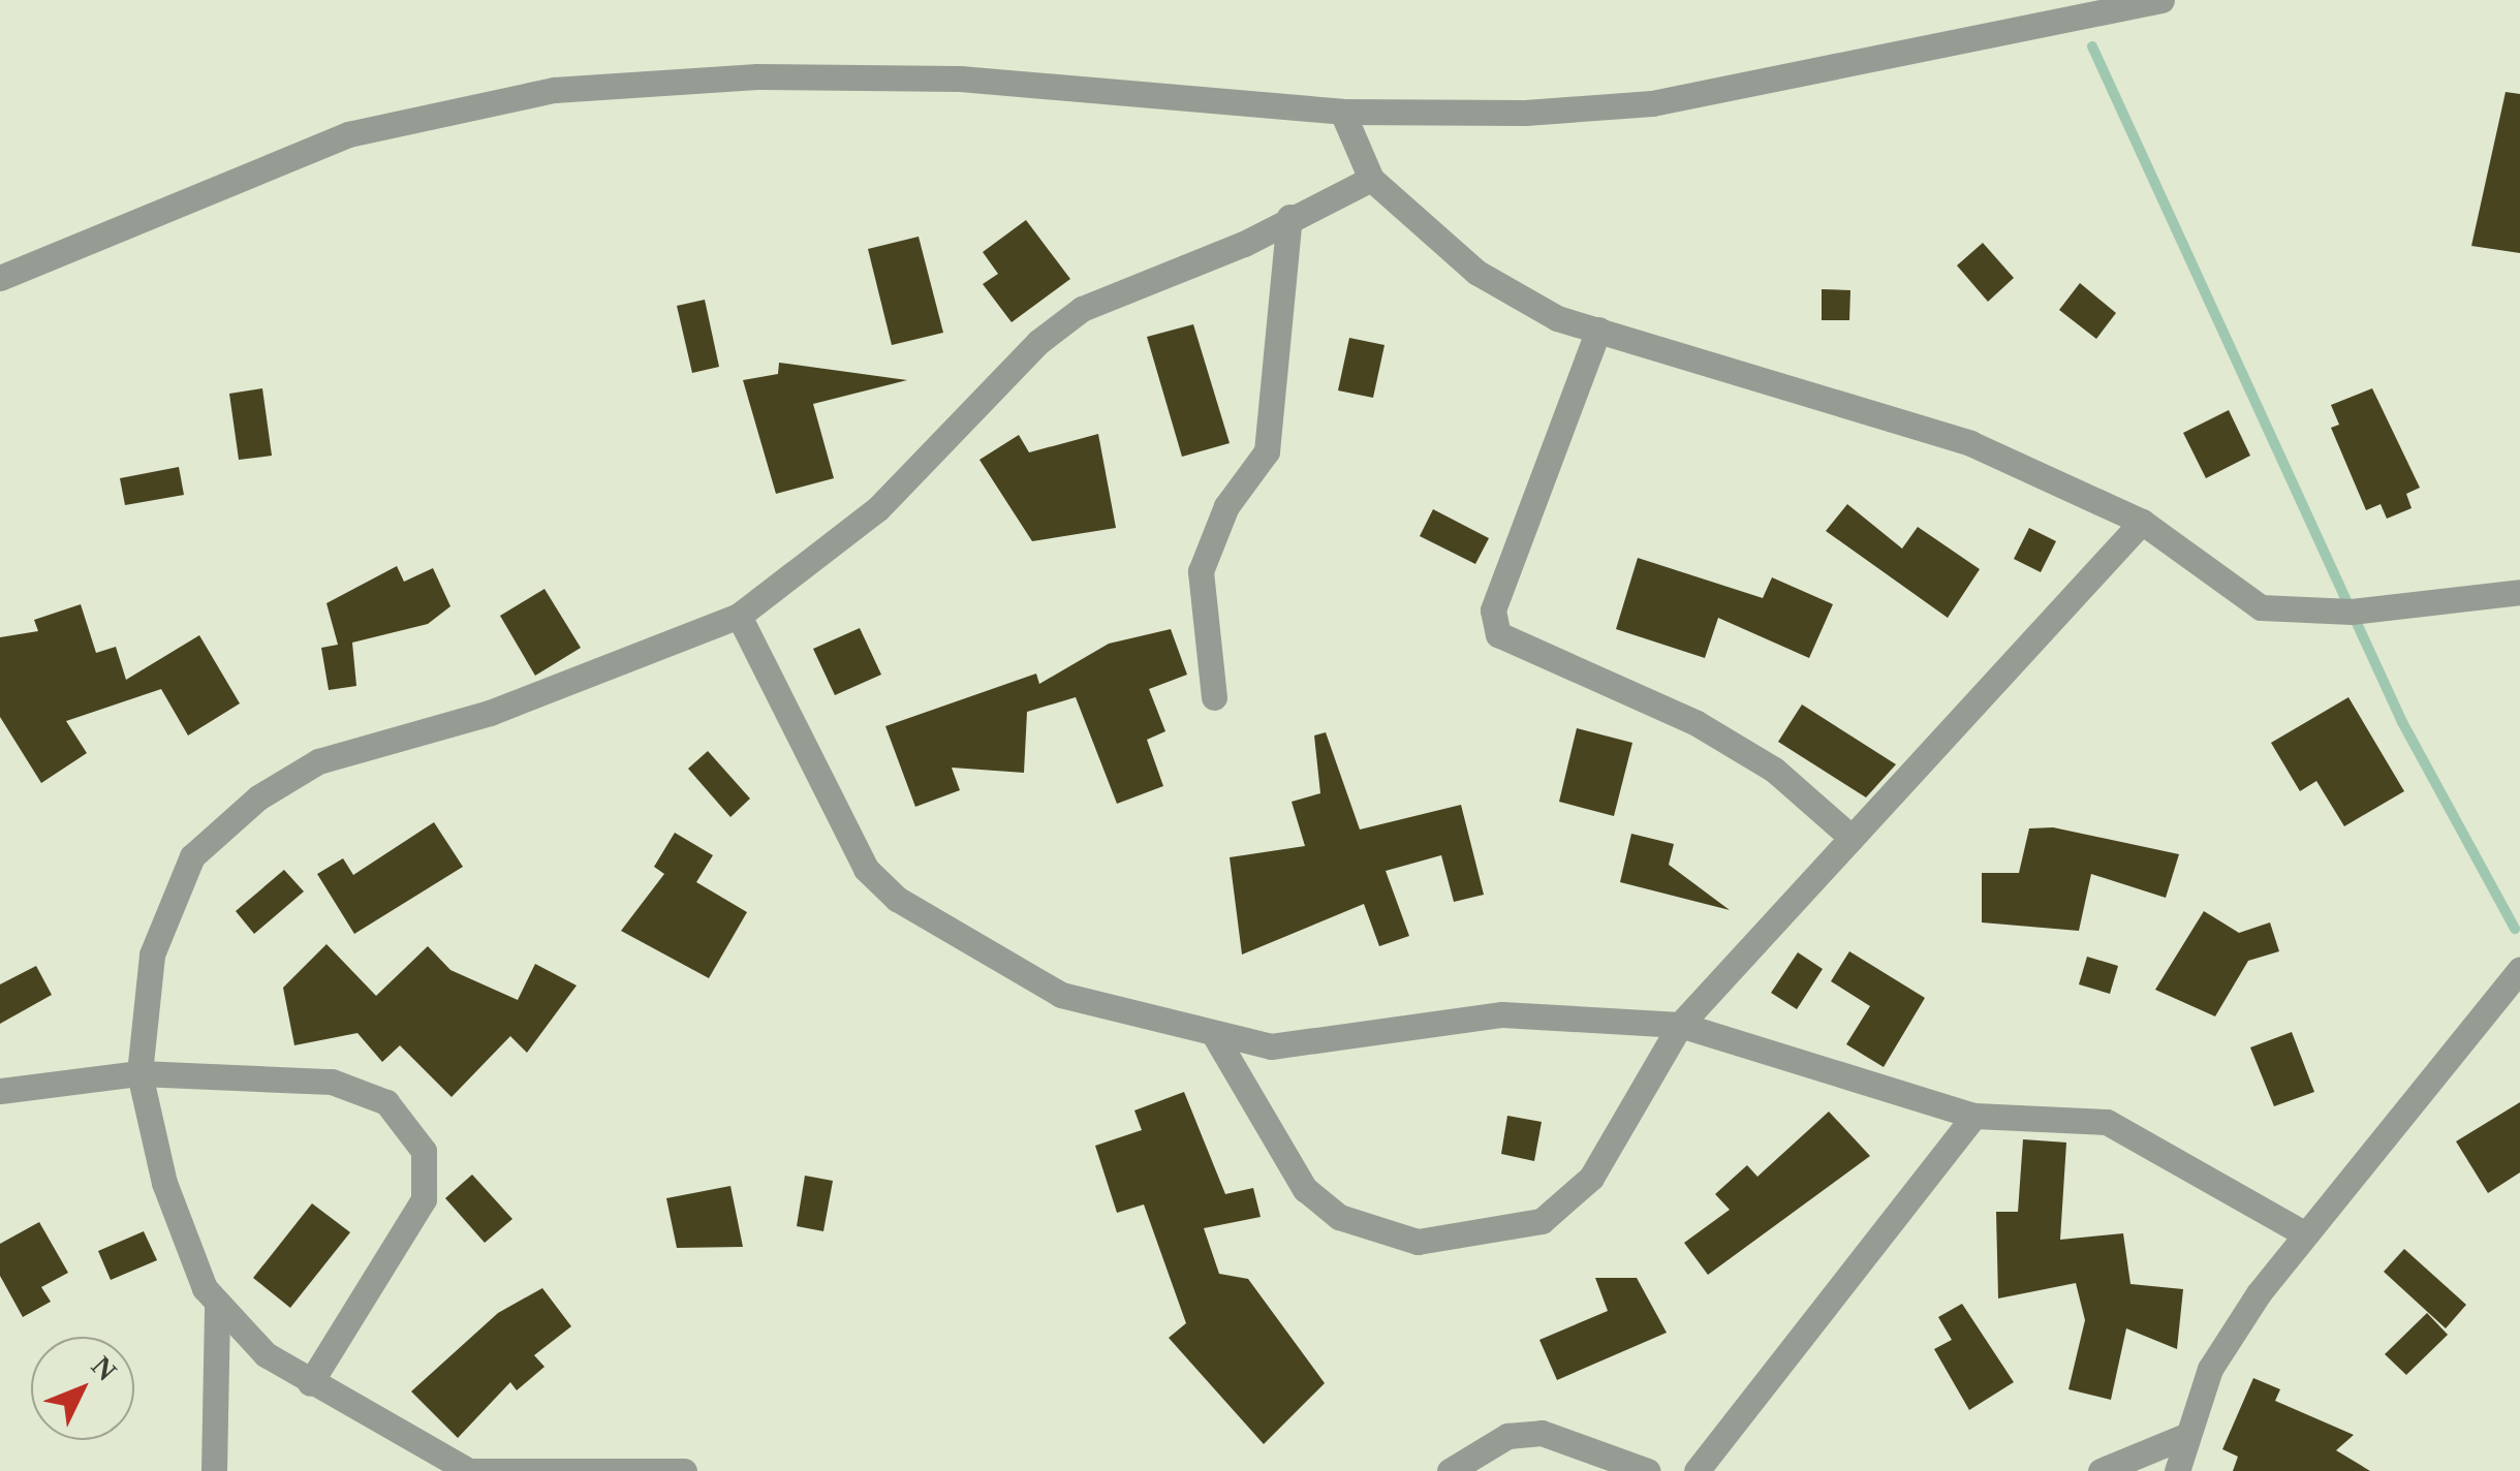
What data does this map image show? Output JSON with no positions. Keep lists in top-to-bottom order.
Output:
{
  "north": "top right"
}
